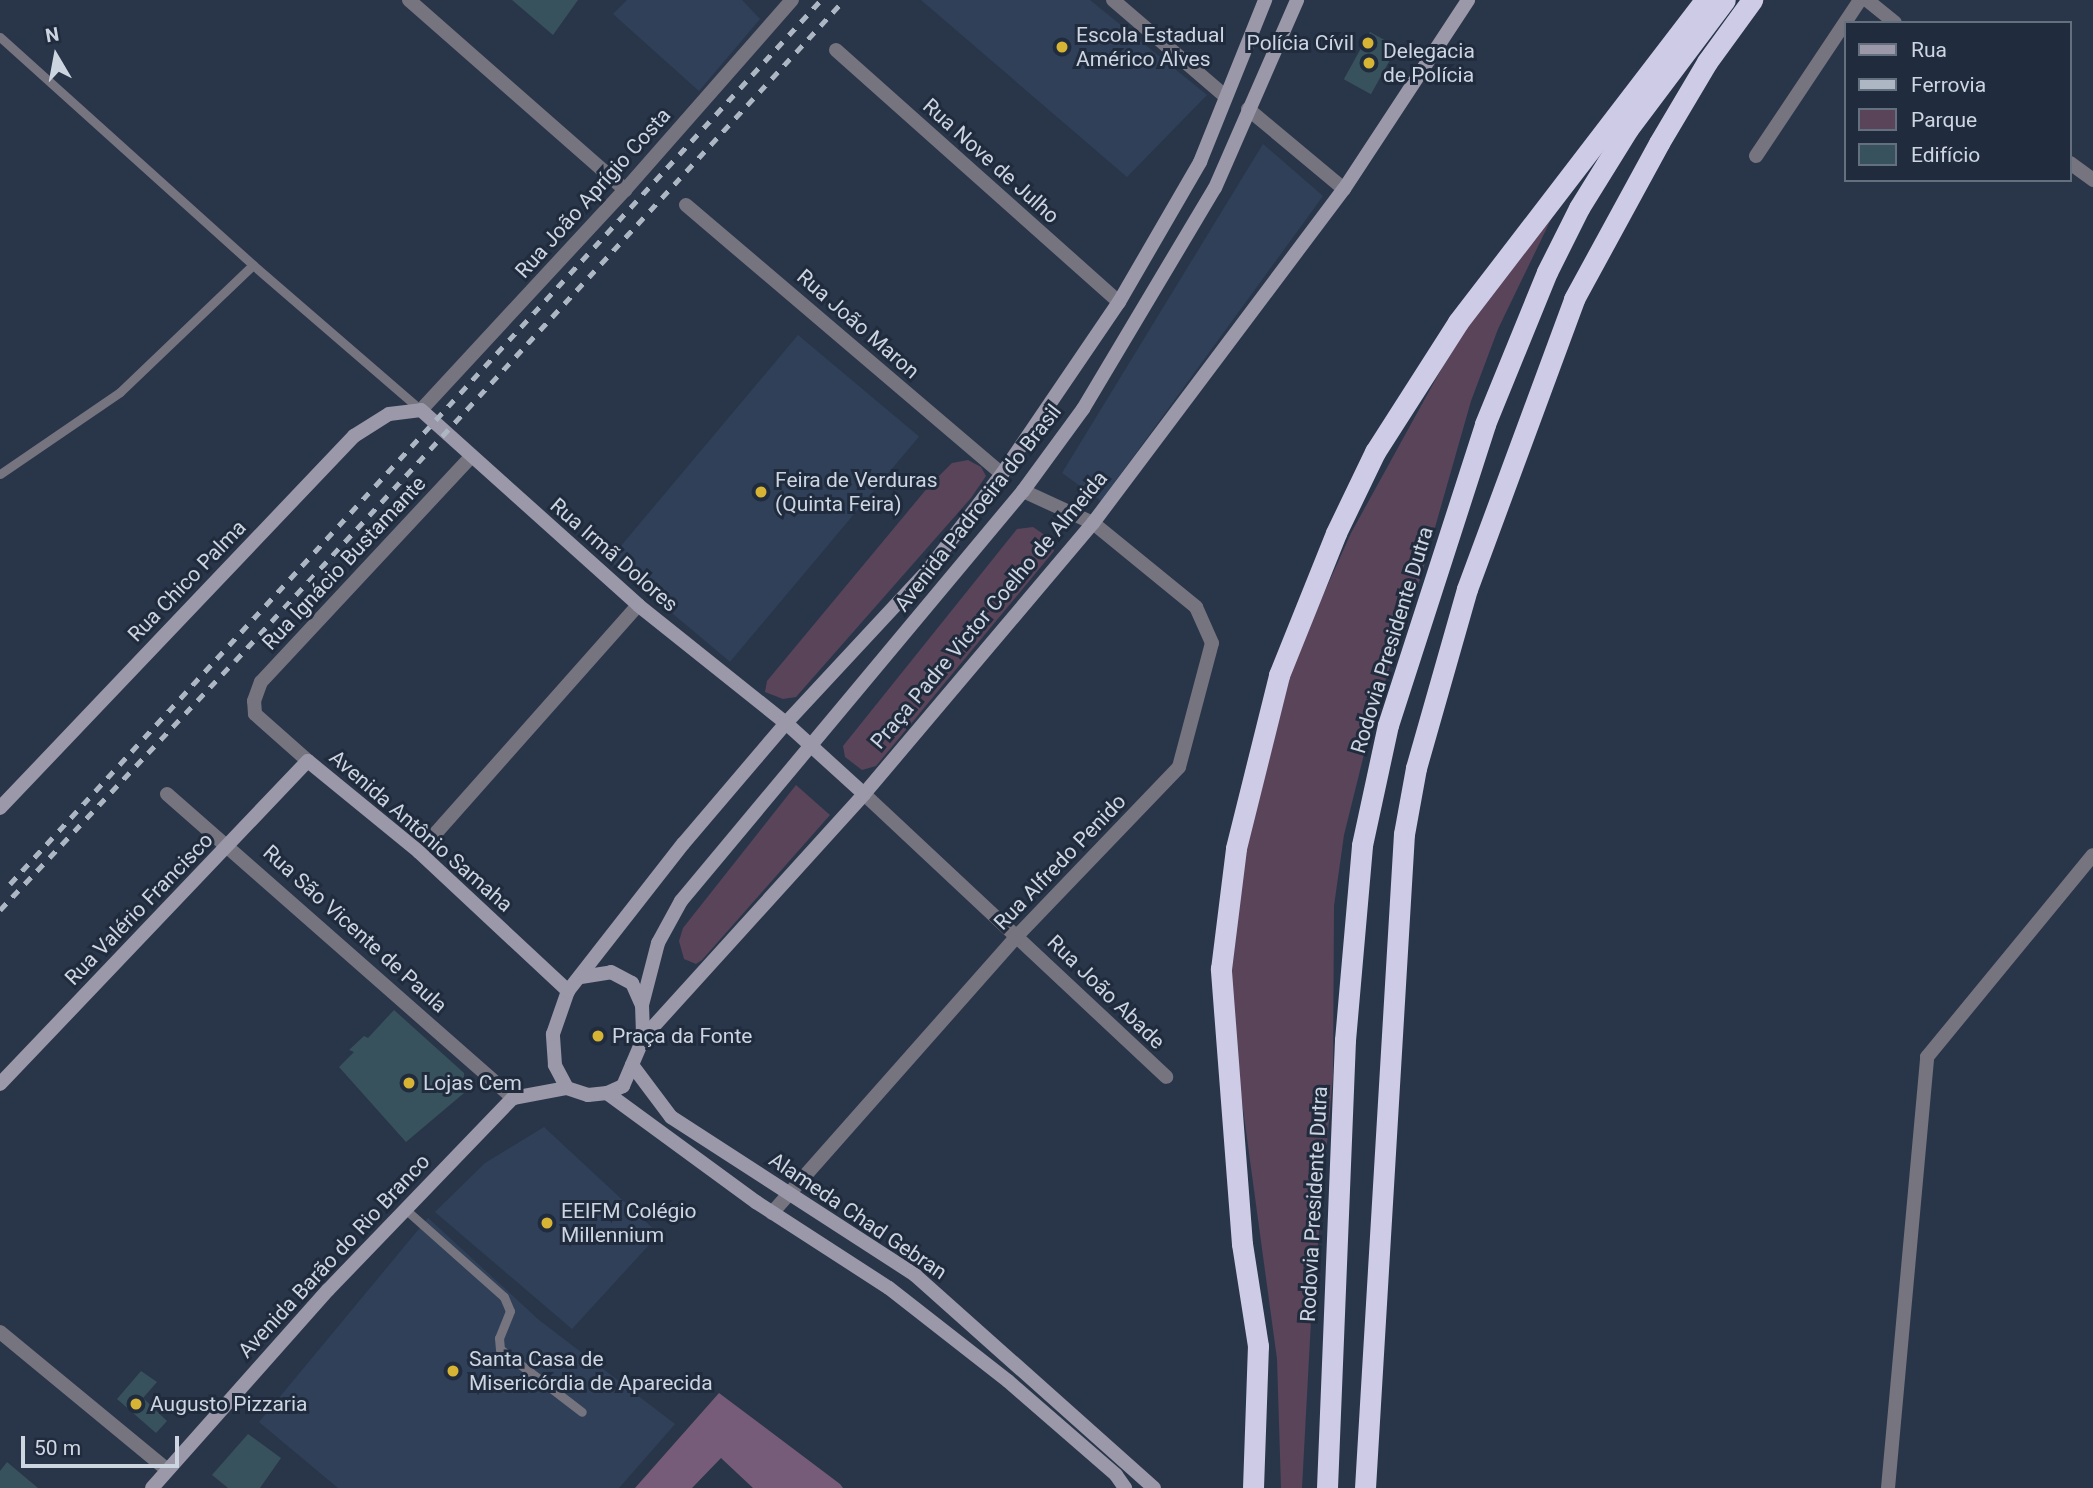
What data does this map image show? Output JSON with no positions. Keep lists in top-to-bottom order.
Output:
{
  "streets": {
    "highway": ["Rodovia Presidente Dutra"],
    "main road": [
      "Avenida Padroeira do Brasil",
      "Rua Irmã Dolores",
      "Rua Chico Palma",
      "Praça Padre Victor Coelho de Almeida",
      "Avenida Antônio Samaha",
      "Rua Valério Francisco",
      "Alameda Chad Gebran",
      "Avenida Barão do Rio Branco"
    ],
    "street": [
      "Rua Nove de Julho",
      "Rua João Aprígio Costa",
      "Rua João Maron",
      "Rua Ignácio Bustamante",
      "Rua Alfredo Penido",
      "Rua São Vicente de Paula",
      "Rua João Abade"
    ]
  },
  "crossings": [
    ["Rua Nove de Julho", "Avenida Padroeira do Brasil"],
    ["Rua João Aprígio Costa", "Rua Irmã Dolores"],
    ["Rua João Aprígio Costa", "Rua Chico Palma"],
    ["Rua João Maron", "Avenida Padroeira do Brasil"],
    ["Avenida Padroeira do Brasil", "Rua Irmã Dolores"],
    ["Avenida Padroeira do Brasil", "Praça Padre Victor Coelho de Almeida"],
    ["Avenida Padroeira do Brasil", "Avenida Antônio Samaha"],
    ["Avenida Padroeira do Brasil", "Alameda Chad Gebran"],
    ["Rua Irmã Dolores", "Rua Ignácio Bustamante"],
    ["Rua Irmã Dolores", "Rua Chico Palma"],
    ["Rua Irmã Dolores", "Praça Padre Victor Coelho de Almeida"],
    ["Rua Irmã Dolores", "Rua João Abade"],
    ["Rua Ignácio Bustamante", "Avenida Antônio Samaha"],
    ["Praça Padre Victor Coelho de Almeida", "Avenida Antônio Samaha"],
    ["Praça Padre Victor Coelho de Almeida", "Rua Alfredo Penido"],
    ["Praça Padre Victor Coelho de Almeida", "Rua João Abade"],
    ["Praça Padre Victor Coelho de Almeida", "Alameda Chad Gebran"],
    ["Avenida Antônio Samaha", "Rua Valério Francisco"],
    ["Avenida Antônio Samaha", "Alameda Chad Gebran"],
    ["Rua Alfredo Penido", "Rua João Abade"],
    ["Rua Alfredo Penido", "Alameda Chad Gebran"],
    ["Rua Valério Francisco", "Rua São Vicente de Paula"],
    ["Rua São Vicente de Paula", "Avenida Barão do Rio Branco"]
  ],
  "places": [
    "Polícia Cívil",
    "Escola Estadual Américo Alves",
    "Delegacia de Polícia",
    "Feira de Verduras (Quinta Feira)",
    "Praça da Fonte",
    "Lojas Cem",
    "EEIFM Colégio Millennium",
    "Santa Casa de Misericórdia de Aparecida",
    "Augusto Pizzaria"
  ],
  "legend": [
    "Rua",
    "Ferrovia",
    "Parque",
    "Edifício"
  ],
  "scale_bar": "50 m",
  "north": "top"
}
